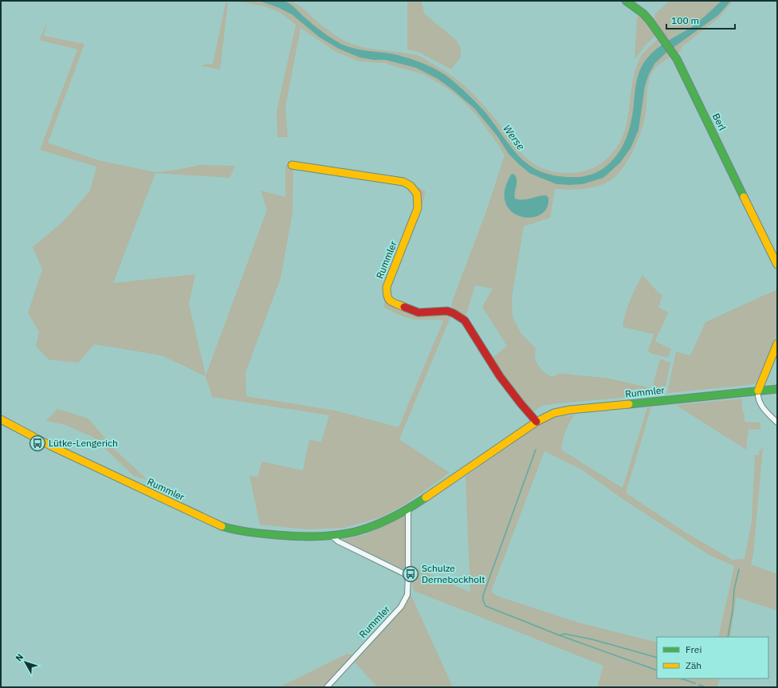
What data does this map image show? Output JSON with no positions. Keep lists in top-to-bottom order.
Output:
{
  "streets": {
    "main road": ["Berl", "Rummler"]
  },
  "water": ["Werse"],
  "places": {
    "bus stop": ["Lütke-Lengerich", "Schulze Dernebockholt"]
  },
  "legend": ["Frei", "Zäh"],
  "scale_bar": "100 m",
  "north": "top left"
}
